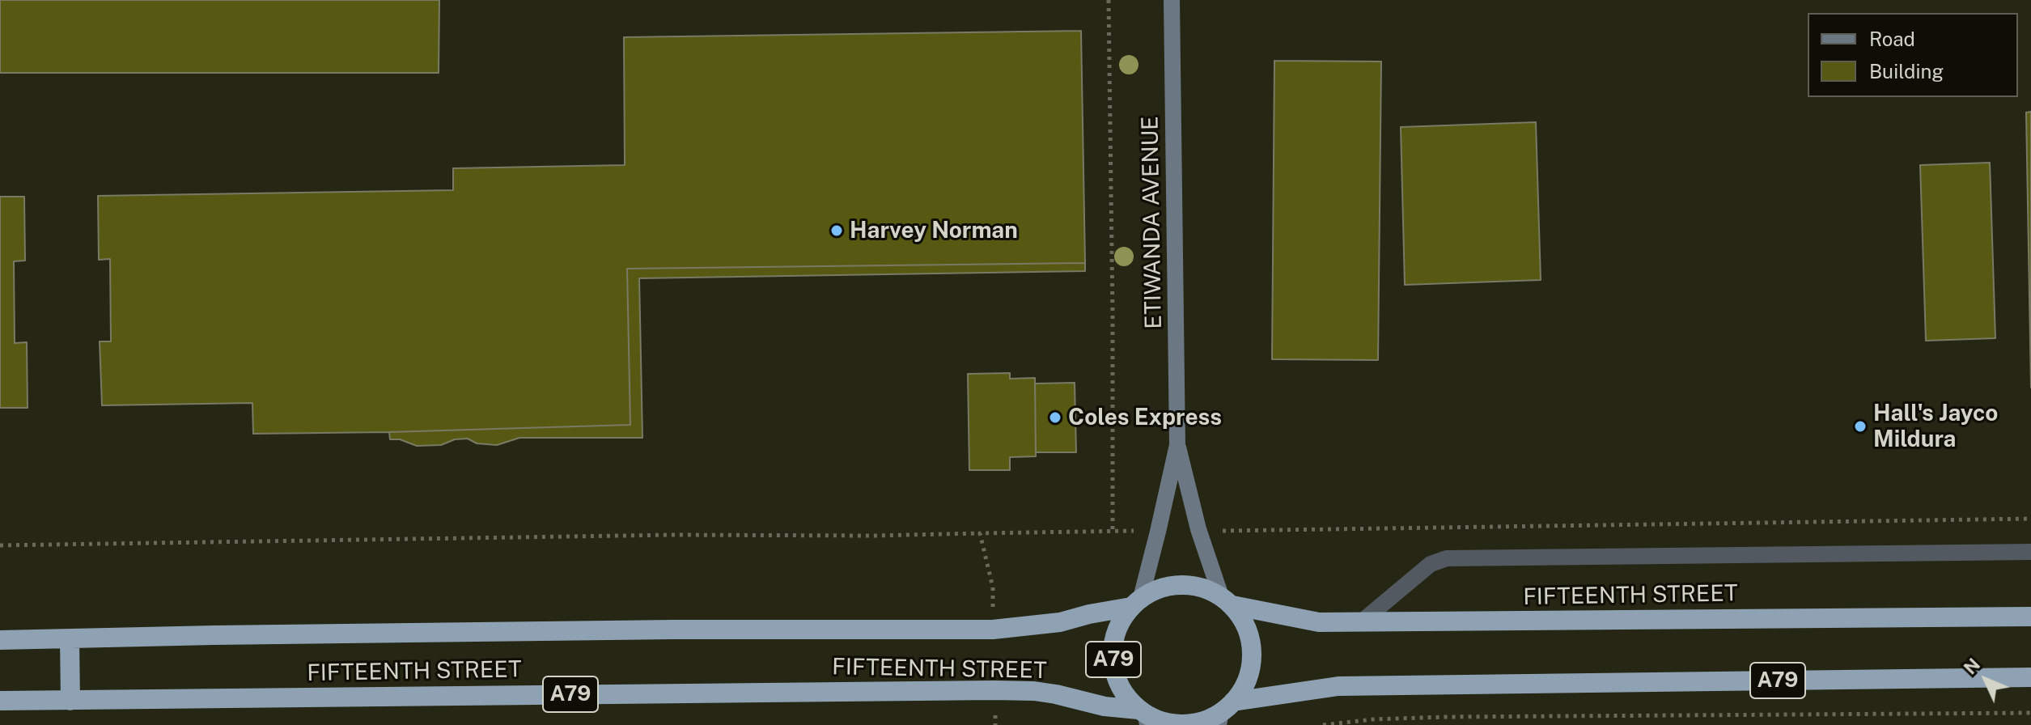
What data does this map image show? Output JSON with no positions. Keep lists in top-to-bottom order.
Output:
{
  "streets": {
    "highway": ["FIFTEENTH STREET", "A79"],
    "street": ["ETIWANDA AVENUE"]
  },
  "crossings": [
    ["ETIWANDA AVENUE", "FIFTEENTH STREET"],
    ["ETIWANDA AVENUE", "A79"],
    ["FIFTEENTH STREET", "A79"]
  ],
  "places": ["Harvey Norman", "Coles Express", "Hall's Jayco Mildura"],
  "legend": ["Road", "Building"],
  "north": "top left"
}
